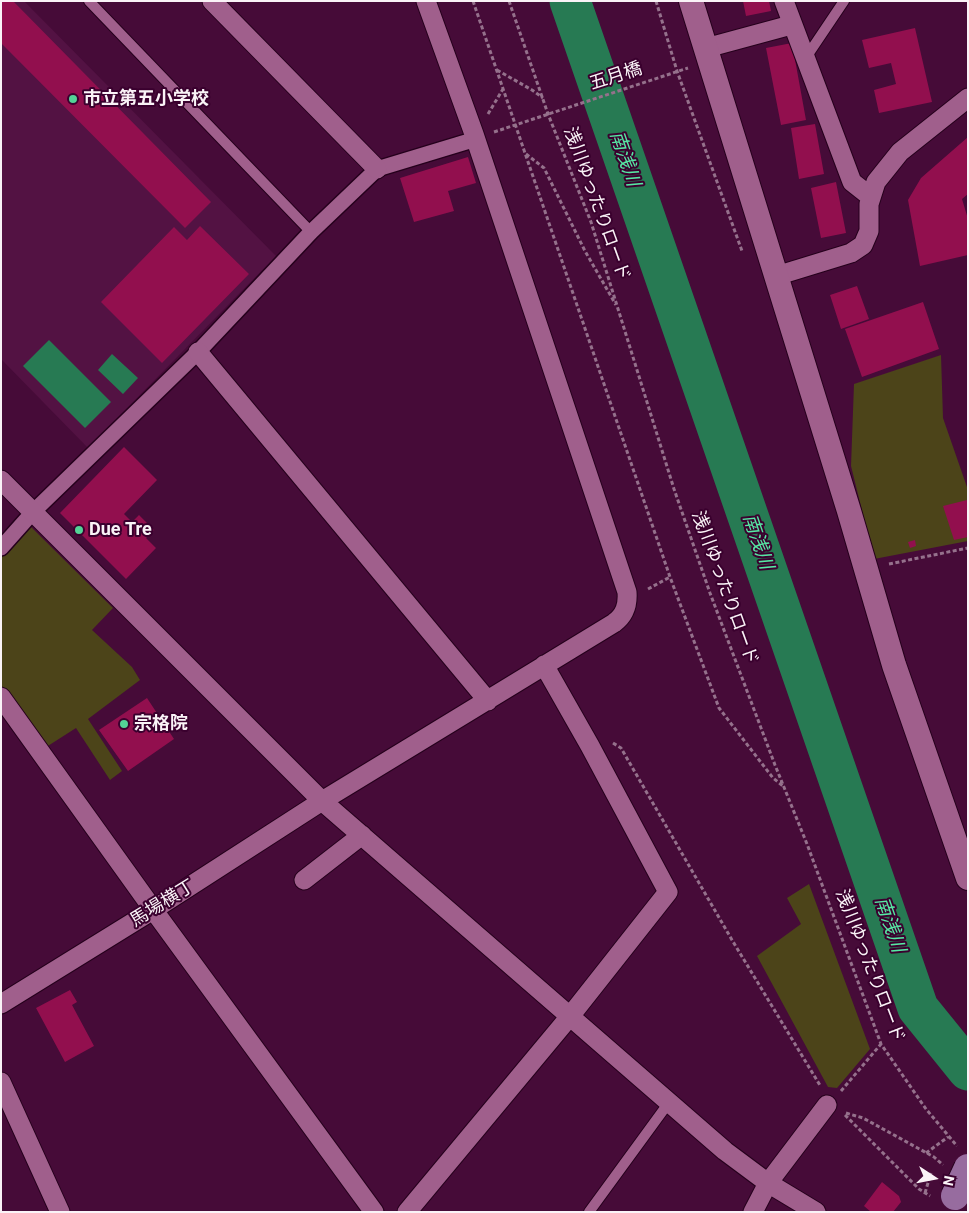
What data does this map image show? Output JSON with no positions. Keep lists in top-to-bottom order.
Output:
{
  "streets": {
    "street": ["馬場横丁"],
    "path": ["五月橋", "浅川ゆったりロード"]
  },
  "crossings": [
    ["五月橋", "浅川ゆったりロード"],
    ["五月橋", "馬場横丁"]
  ],
  "water": ["南浅川"],
  "places": ["市立第五小学校", "Due Tre", "宗格院"],
  "north": "right"
}
